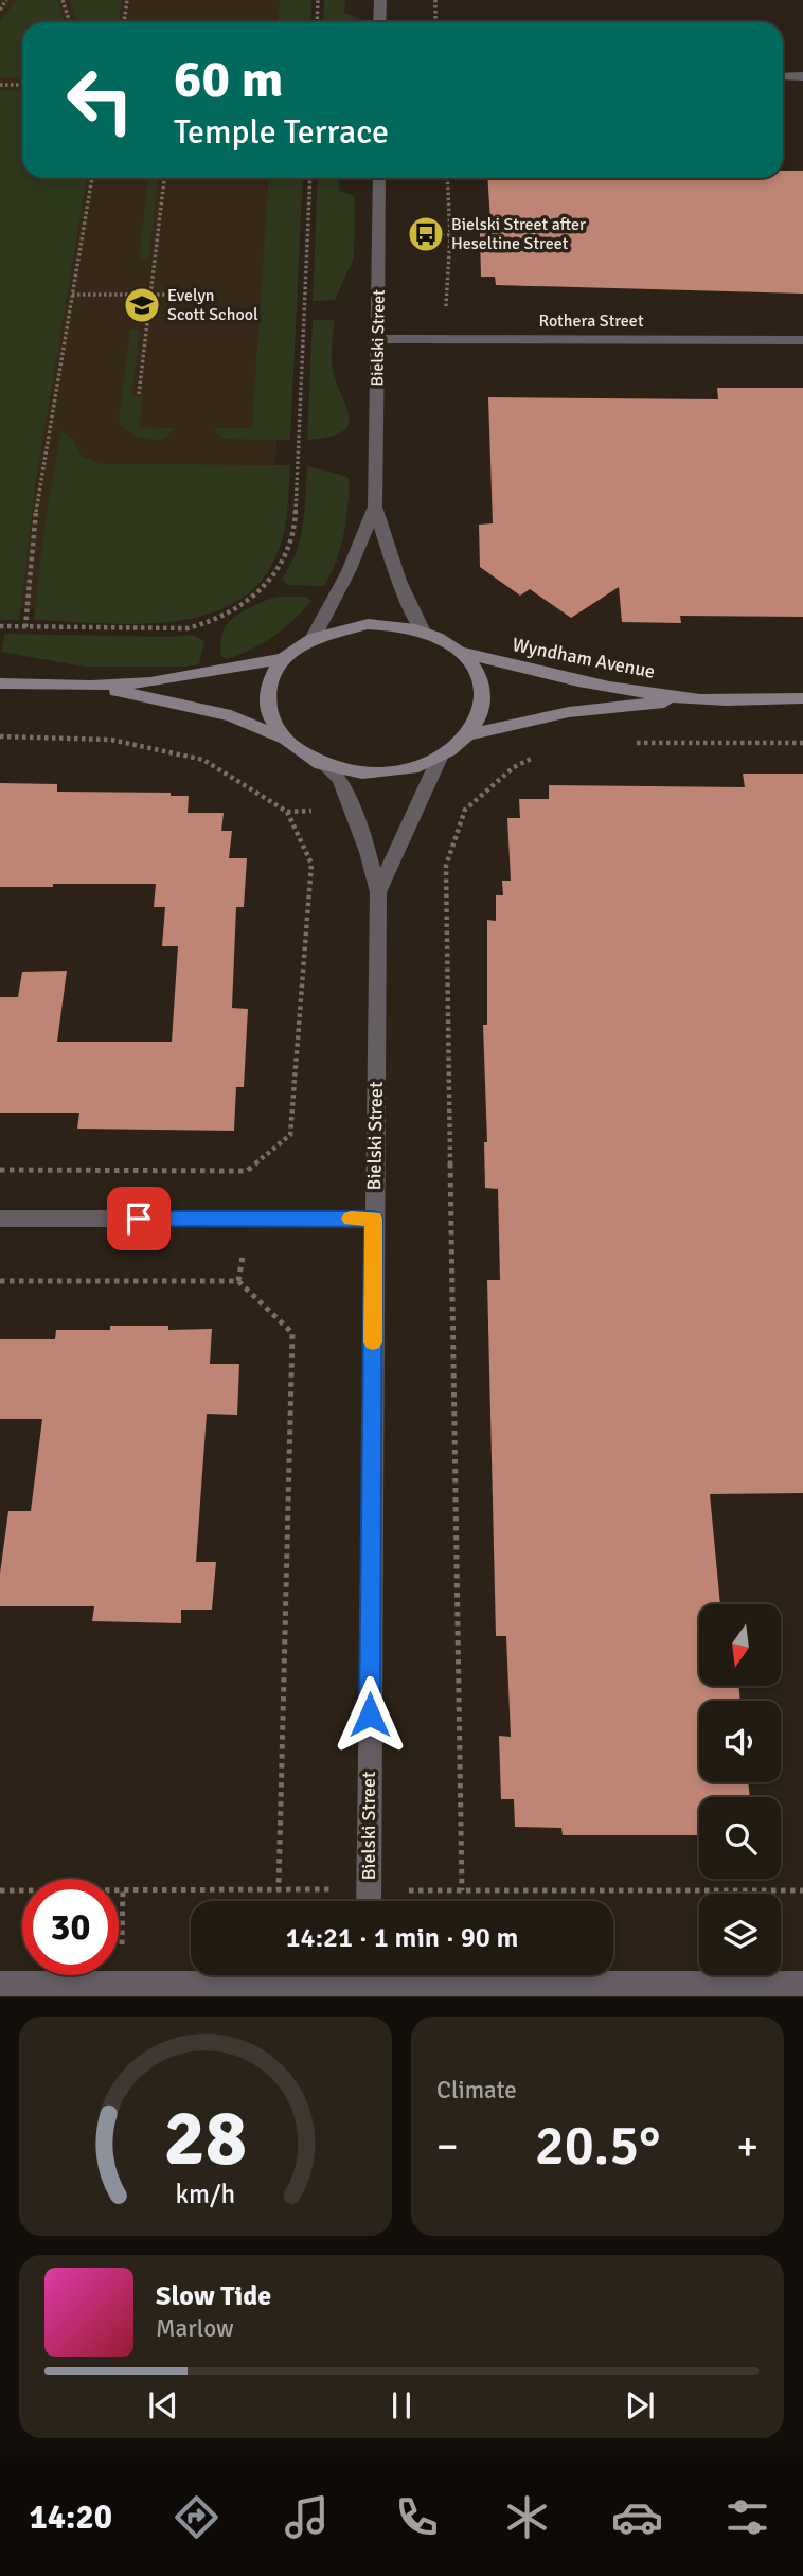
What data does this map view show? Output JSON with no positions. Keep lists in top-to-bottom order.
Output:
{
  "streets": {
    "street": ["Rothera Street", "Bielski Street", "Wyndham Avenue"]
  },
  "crossings": [
    ["Rothera Street", "Bielski Street"],
    ["Bielski Street", "Wyndham Avenue"]
  ],
  "places": {
    "bus stop": ["Bielski Street after Heseltine Street"],
    "school or university": ["Evelyn Scott School"]
  },
  "north": "bottom",
  "page": {
    "turn": ["60 m", "Temple Terrace"],
    "limit": "30",
    "trip": "14:21 · 1 min · 90 m",
    "tile": "Climate",
    "heat": ["−", "20.5°", "+"],
    "song": ["Slow Tide", "Marlow"],
    "tabs": "14:20",
    "gauge": ["28", "km/h"]
  }
}
